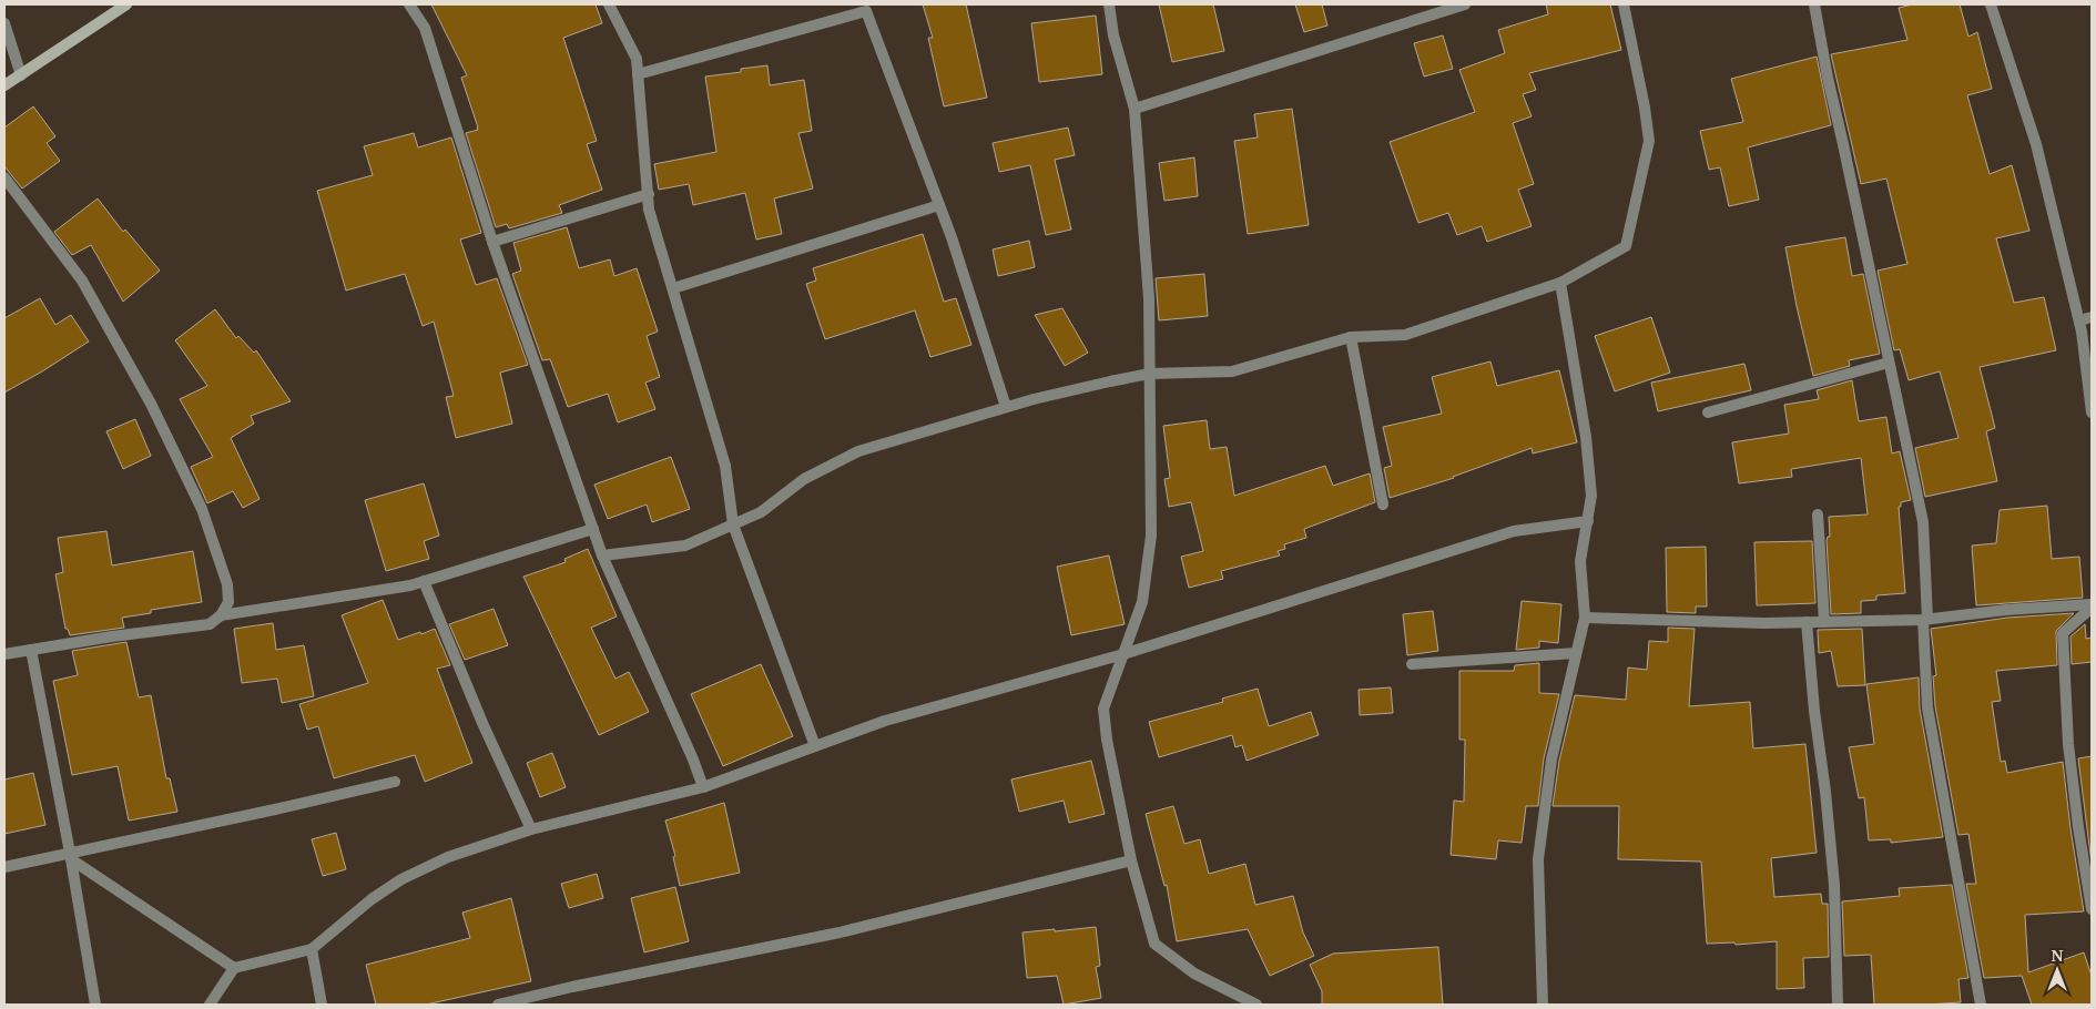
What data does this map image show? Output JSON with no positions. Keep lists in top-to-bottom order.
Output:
{
  "north": "top"
}
